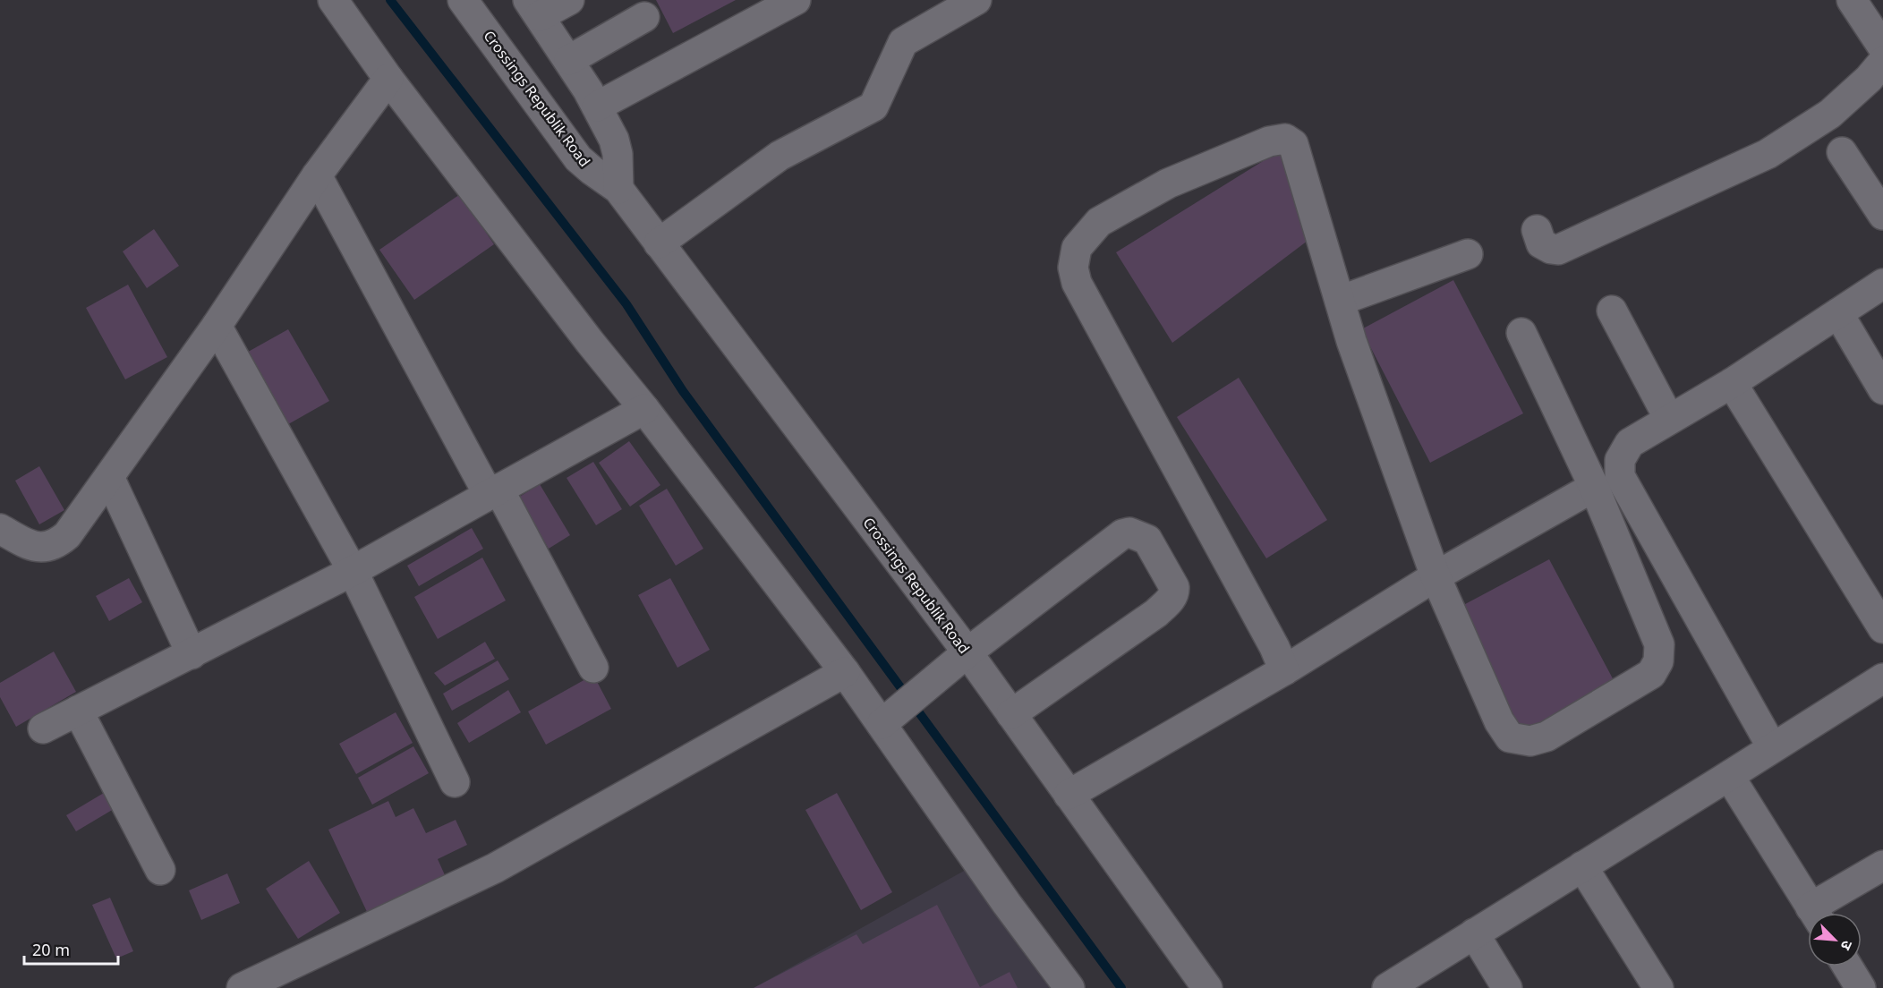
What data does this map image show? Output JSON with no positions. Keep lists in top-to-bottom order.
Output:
{
  "streets": {
    "street": ["Crossings Republik Road"]
  },
  "scale_bar": "20 m",
  "north": "bottom right"
}
